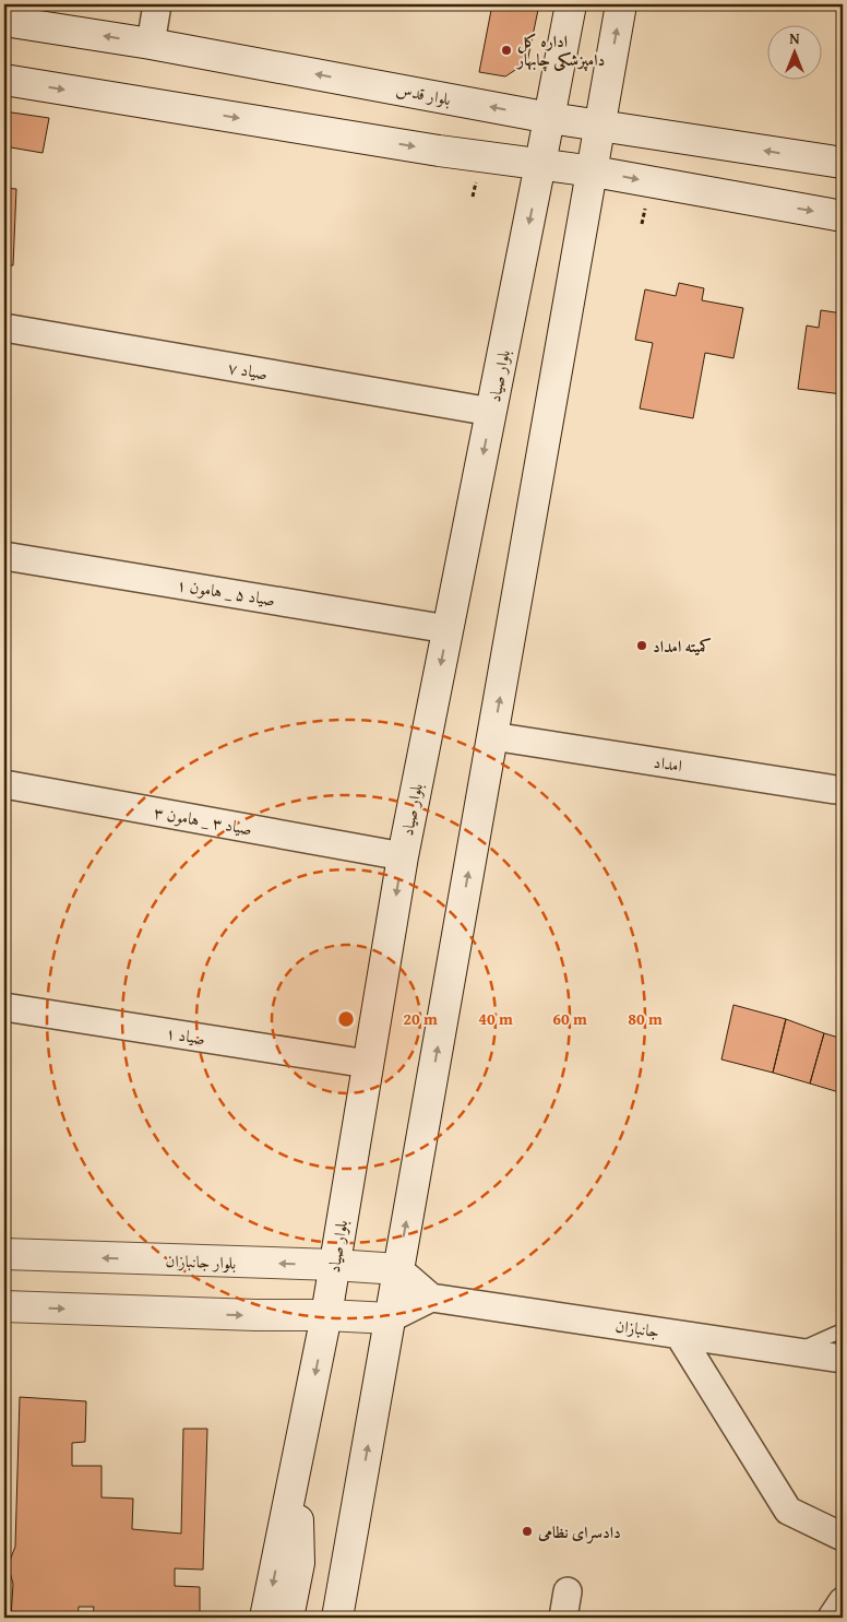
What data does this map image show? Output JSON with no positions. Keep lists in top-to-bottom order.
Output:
{
  "streets": {
    "main road": ["بلوار قدس", "بلوار صیاد", "بلوار جانبازان"],
    "street": [
      "صیاد ۷",
      "صیاد ۵ _ هامون ۱",
      "امداد",
      "صیاد ۳ _ هامون ۳",
      "صیاد ۱",
      "جانبازان"
    ]
  },
  "crossings": [
    ["بلوار قدس", "بلوار صیاد"],
    ["صیاد ۷", "بلوار صیاد"],
    ["بلوار صیاد", "صیاد ۵ _ هامون ۱"],
    ["بلوار صیاد", "صیاد ۳ _ هامون ۳"],
    ["بلوار صیاد", "صیاد ۱"],
    ["بلوار صیاد", "بلوار جانبازان"]
  ],
  "places": ["اداره کل دامپزشکی چابهار", "کمیته امداد", "دادسرای نظامی"],
  "north": "top",
  "rings": [
    "20 m",
    "40 m",
    "60 m",
    "80 m"
  ]
}
